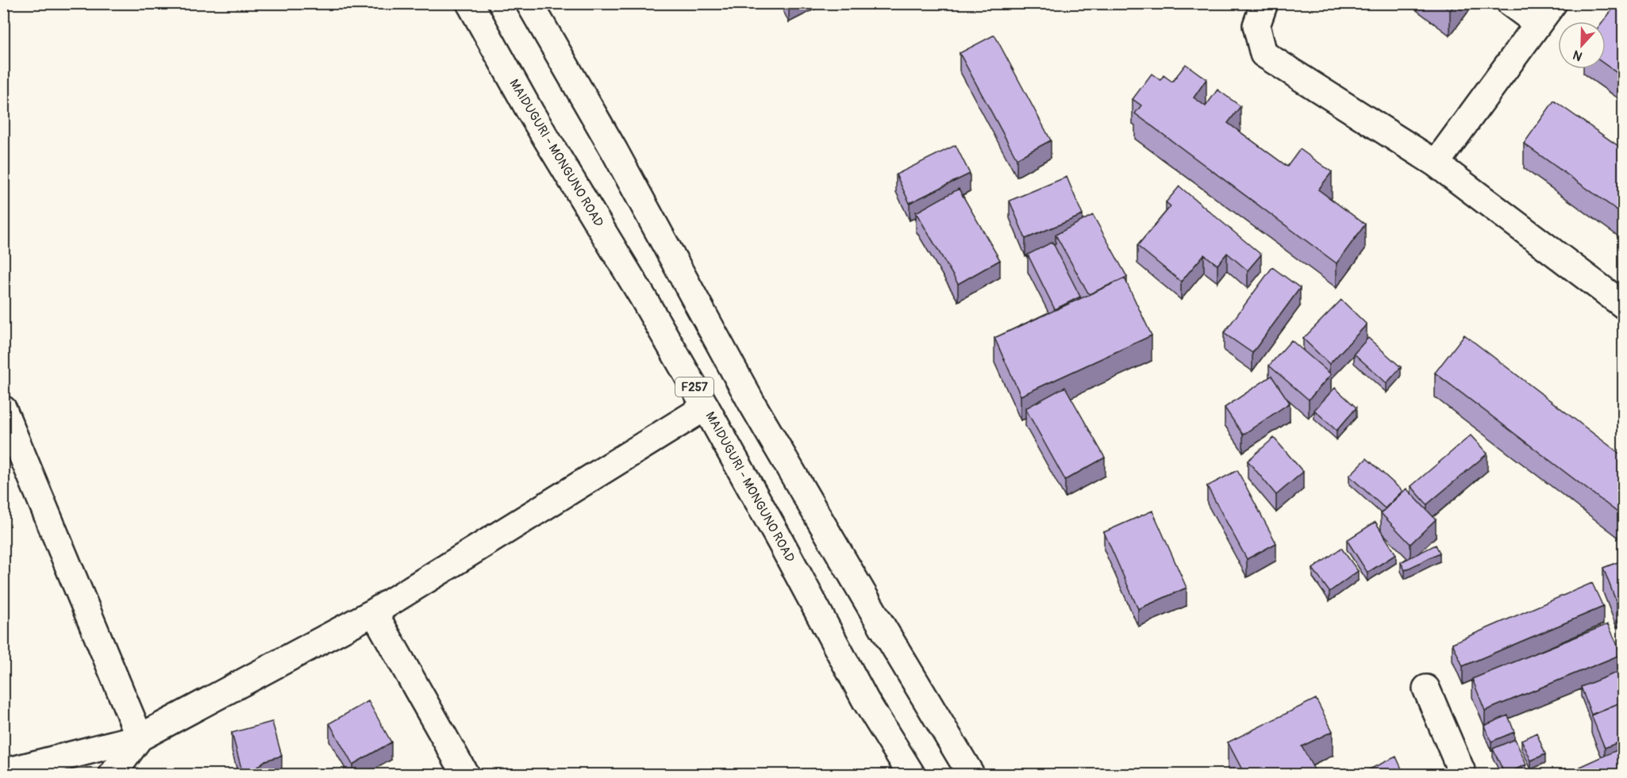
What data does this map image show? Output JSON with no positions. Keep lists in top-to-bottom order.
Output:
{
  "streets": {
    "street": ["MAIDUGURI - MONGUNO ROAD", "F257"]
  },
  "north": "bottom"
}
